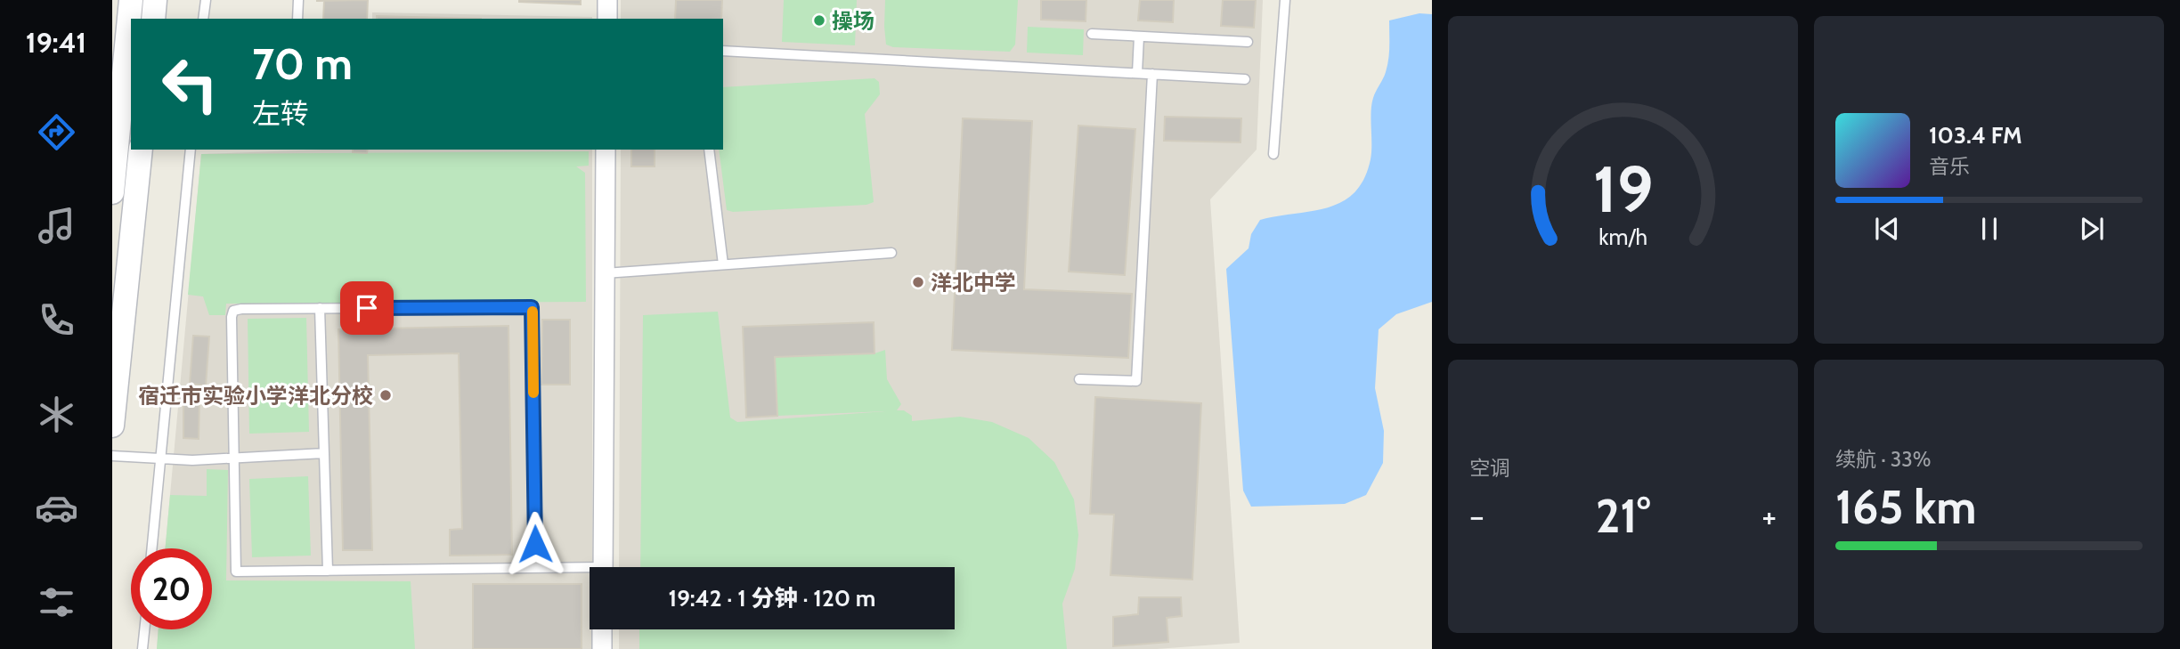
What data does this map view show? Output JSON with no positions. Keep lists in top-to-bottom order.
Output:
{
  "places": ["操场", "洋北中学", "宿迁市实验小学洋北分校"],
  "page": {
    "tabs": "19:41",
    "turn": ["70 m", "左转"],
    "song": ["103.4 FM", "音乐"],
    "tile": [
      "空调",
      ["续航 · 33%", "165 km"]
    ],
    "heat": ["−", "21°", "+"],
    "limit": "20",
    "trip": "19:42 · 1 分钟 · 120 m",
    "gauge": ["19", "km/h"]
  }
}
